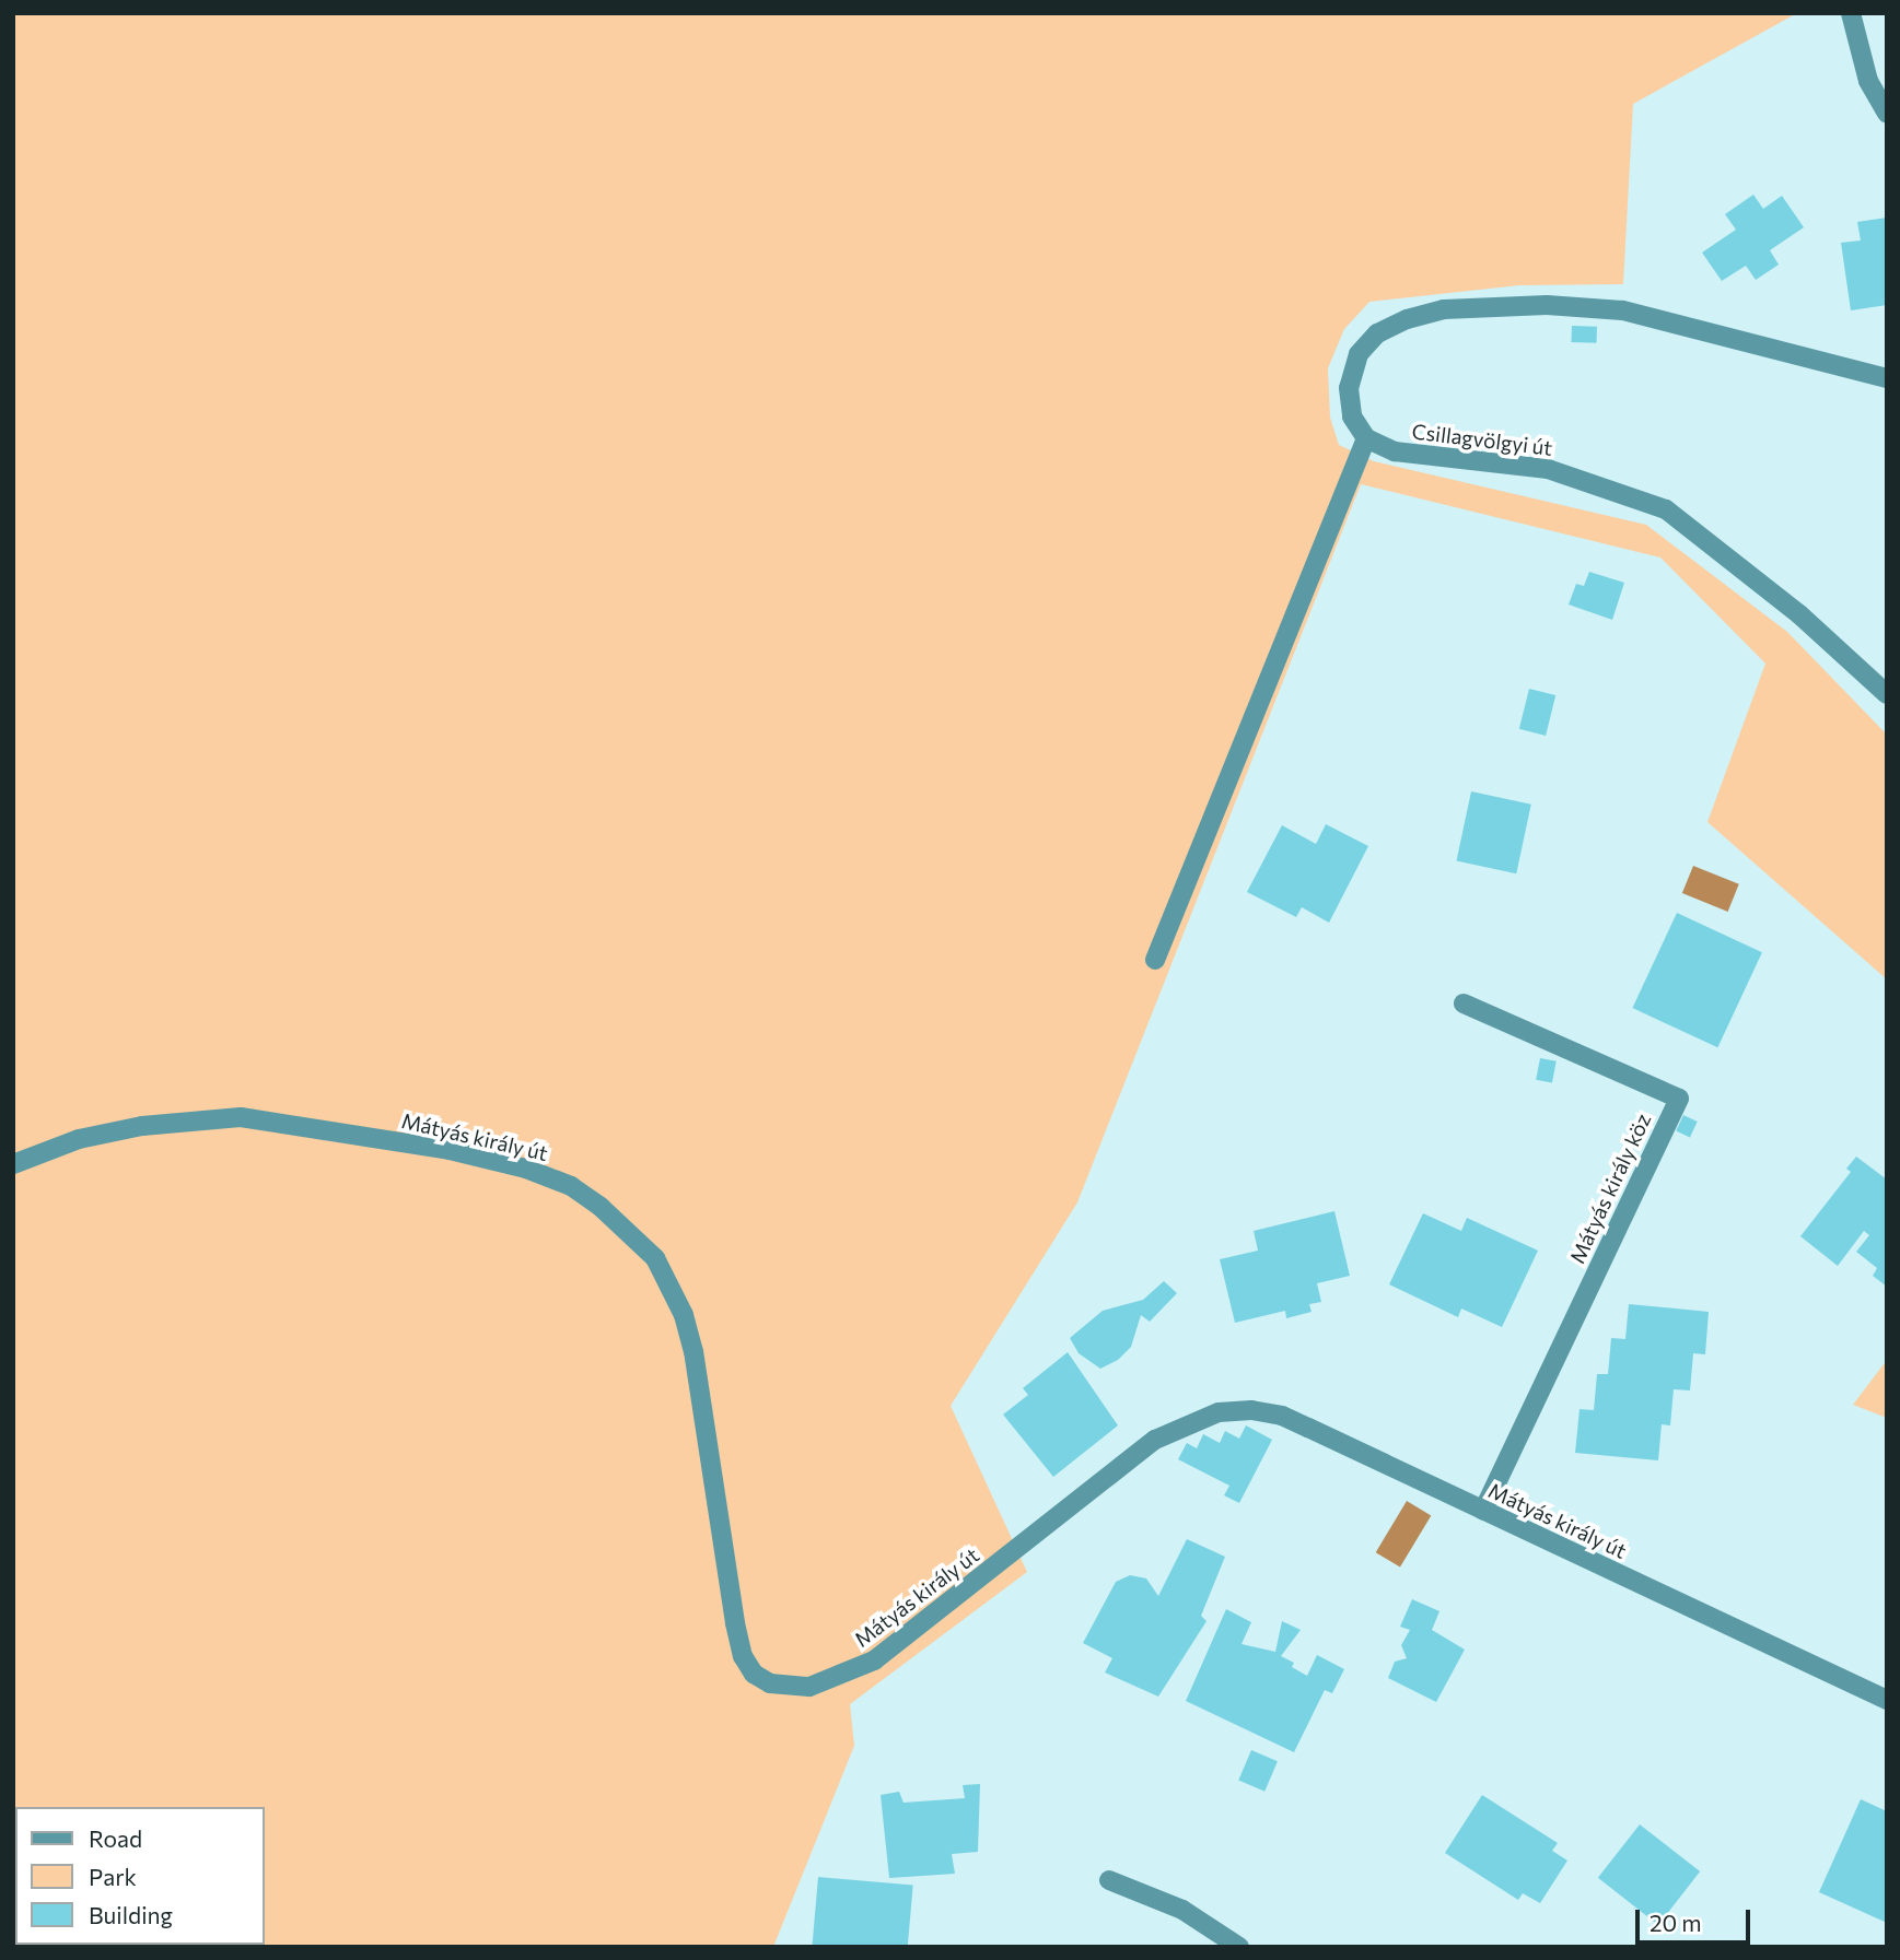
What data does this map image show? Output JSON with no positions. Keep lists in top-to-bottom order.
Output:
{
  "streets": {
    "street": ["Csillagvölgyi út", "Mátyás király út", "Mátyás király köz"]
  },
  "crossings": [
    ["Mátyás király út", "Mátyás király köz"]
  ],
  "legend": ["Road", "Park", "Building"],
  "scale_bar": "20 m"
}
